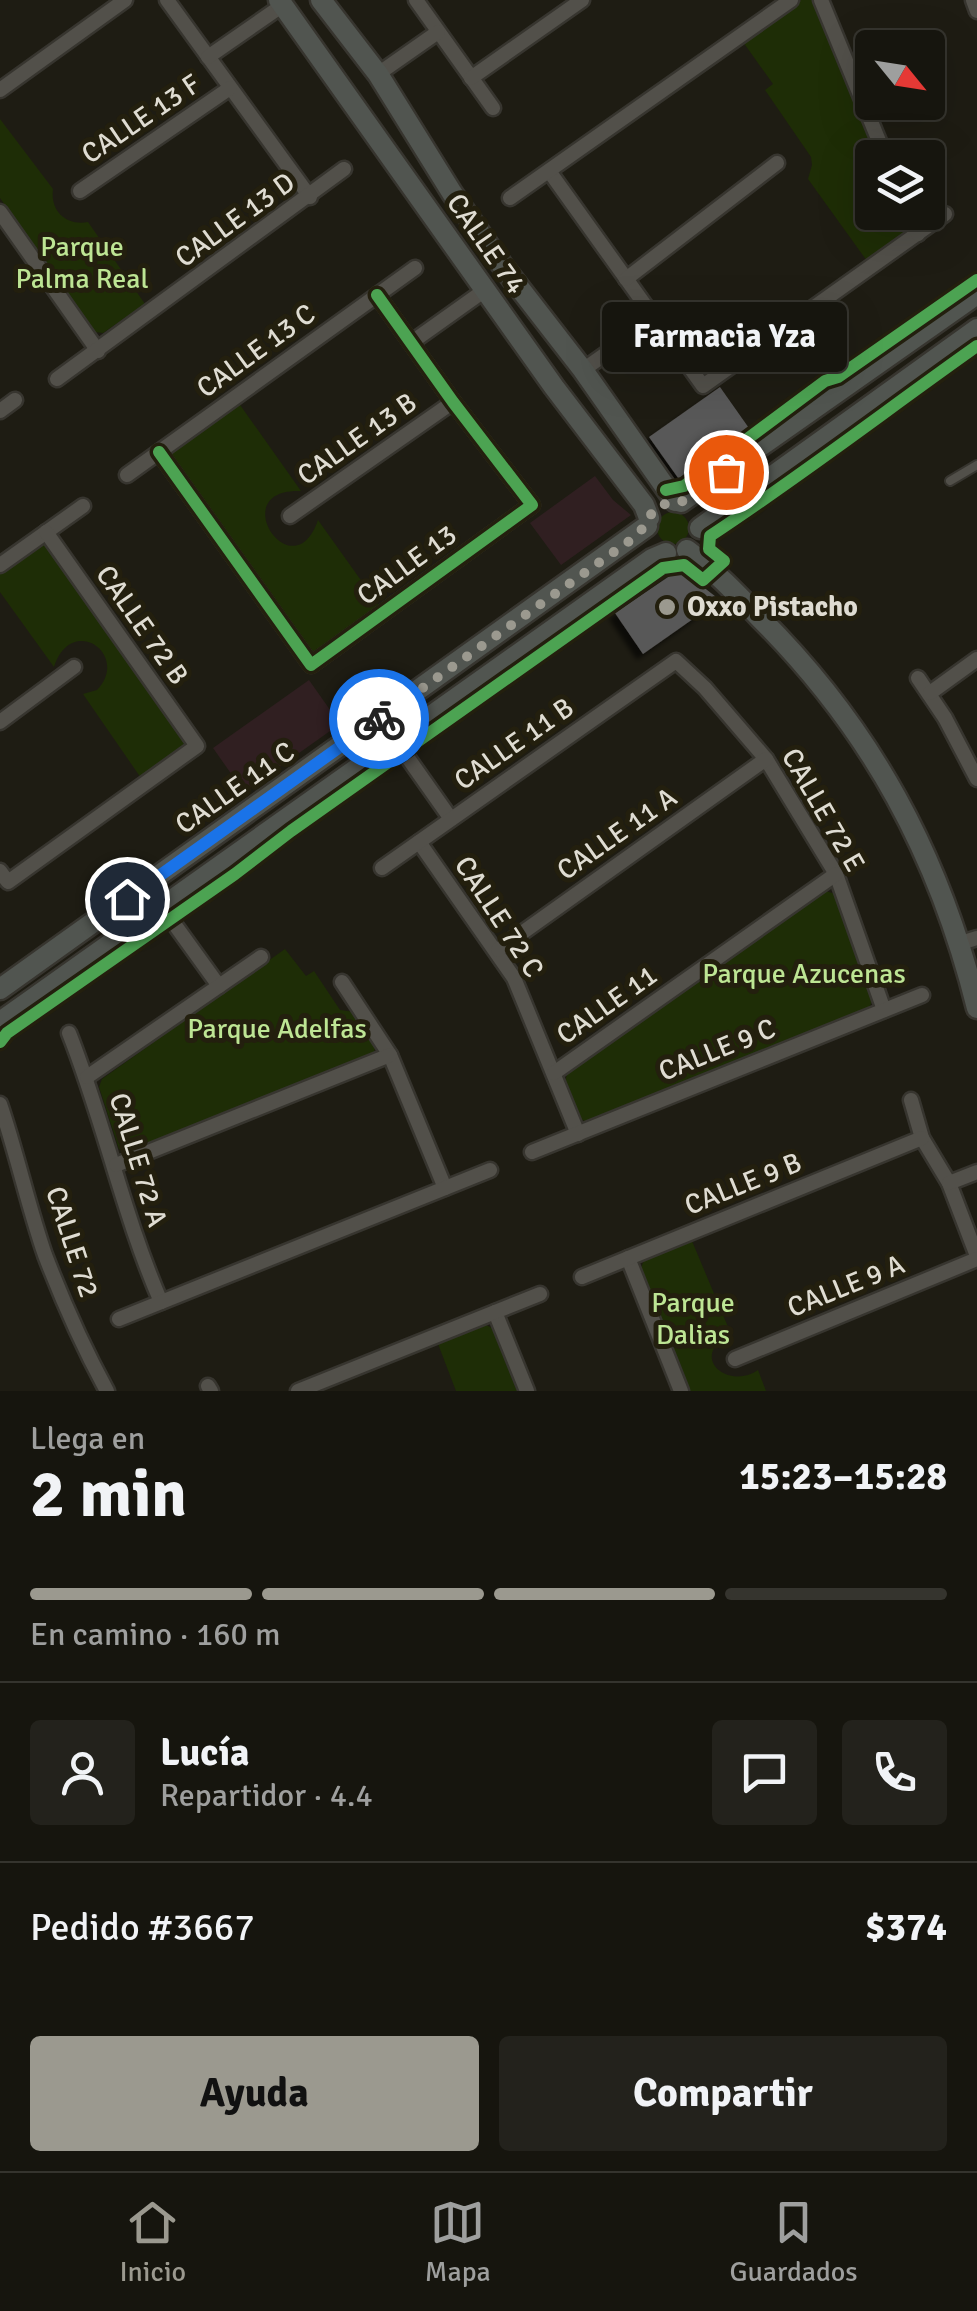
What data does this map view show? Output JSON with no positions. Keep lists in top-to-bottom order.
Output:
{
  "streets": {
    "main road": ["CALLE 74", "CALLE 11 C"],
    "street": [
      "CALLE 13 F",
      "CALLE 13 D",
      "CALLE 13 C",
      "CALLE 13 B",
      "CALLE 13",
      "CALLE 72 B",
      "CALLE 11 B",
      "CALLE 72 E",
      "CALLE 11 A",
      "CALLE 72 C",
      "CALLE 11",
      "CALLE 9 C",
      "CALLE 72 A",
      "CALLE 9 B",
      "CALLE 72",
      "CALLE 9 A"
    ]
  },
  "crossings": [
    ["CALLE 13 F", "CALLE 74"],
    ["CALLE 74", "CALLE 11 C"],
    ["CALLE 13 C", "CALLE 13"],
    ["CALLE 13 B", "CALLE 13"],
    ["CALLE 11 B", "CALLE 72 E"],
    ["CALLE 11 B", "CALLE 72 C"],
    ["CALLE 11 C", "CALLE 72 C"],
    ["CALLE 72 E", "CALLE 11 A"],
    ["CALLE 72 E", "CALLE 11"],
    ["CALLE 72 E", "CALLE 9 C"],
    ["CALLE 11 A", "CALLE 72 C"],
    ["CALLE 72 C", "CALLE 11"],
    ["CALLE 72 C", "CALLE 9 C"]
  ],
  "parks": [
    "Parque Palma Real",
    "Parque Azucenas",
    "Parque Adelfas",
    "Parque Dalias"
  ],
  "places": ["Farmacia Yza", "Oxxo Pistacho"],
  "north": "bottom right",
  "page": {
    "bubble": "Farmacia Yza",
    "heading": ["2 min", "Llega en", "15:23–15:28"],
    "panel": [
      "Lucía",
      "Repartidor · 4.4",
      "Pedido #3667",
      "$374"
    ],
    "bar": "En camino · 160 m",
    "buttons": ["Ayuda", "Compartir"],
    "tabs": ["Inicio", "Mapa", "Guardados"]
  }
}
